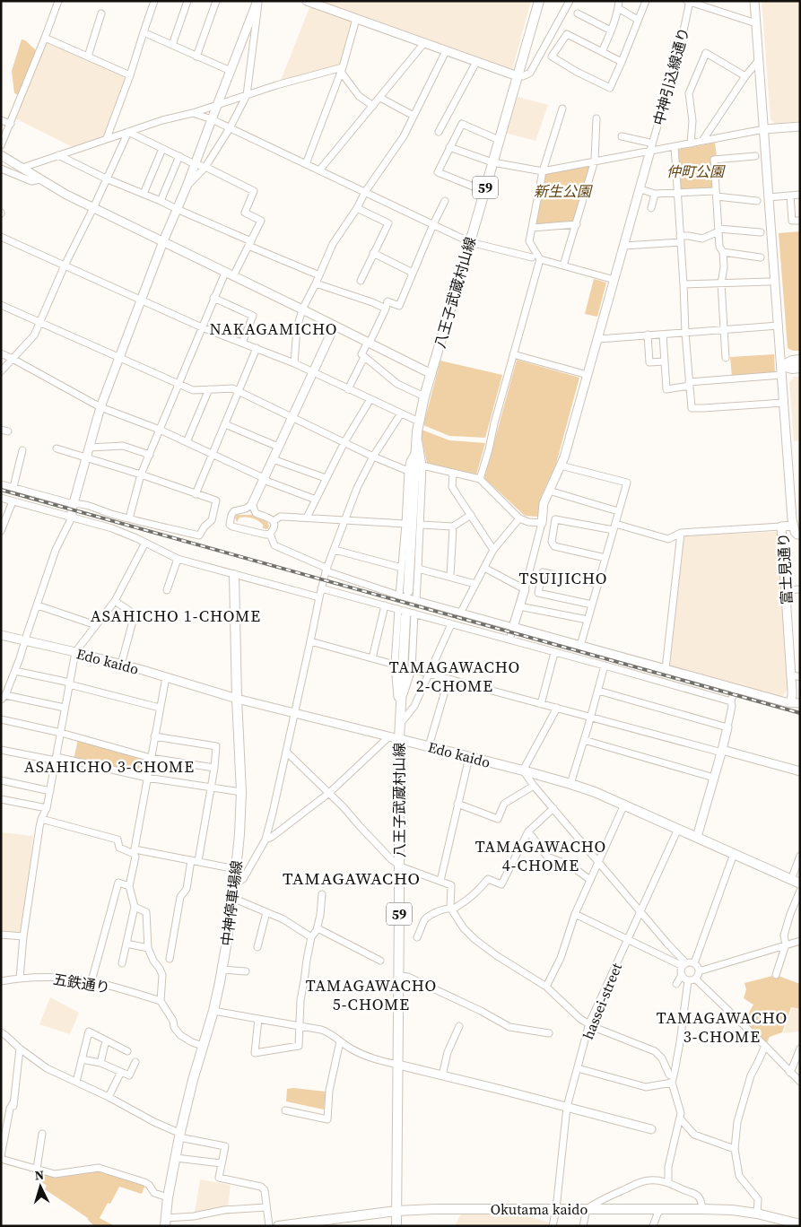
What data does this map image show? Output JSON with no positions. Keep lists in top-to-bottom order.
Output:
{
  "streets": {
    "main road": [
      "59",
      "八王子武蔵村山線",
      "Edo kaido",
      "中神停車場線",
      "Okutama kaido"
    ],
    "street": [
      "中神引込線通り",
      "富士見通り",
      "五鉄通り",
      "hassei-street"
    ]
  },
  "crossings": [
    ["八王子武蔵村山線", "Edo kaido"],
    ["八王子武蔵村山線", "Okutama kaido"],
    ["Edo kaido", "中神停車場線"],
    ["Edo kaido", "hassei-street"],
    ["hassei-street", "Okutama kaido"]
  ],
  "districts": [
    "NAKAGAMICHO",
    "TSUIJICHO",
    "ASAHICHO 1-CHOME",
    "TAMAGAWACHO 2-CHOME",
    "ASAHICHO 3-CHOME",
    "TAMAGAWACHO 4-CHOME",
    "TAMAGAWACHO",
    "TAMAGAWACHO 5-CHOME",
    "TAMAGAWACHO 3-CHOME"
  ],
  "parks": ["仲町公園", "新生公園"],
  "north": "top"
}
